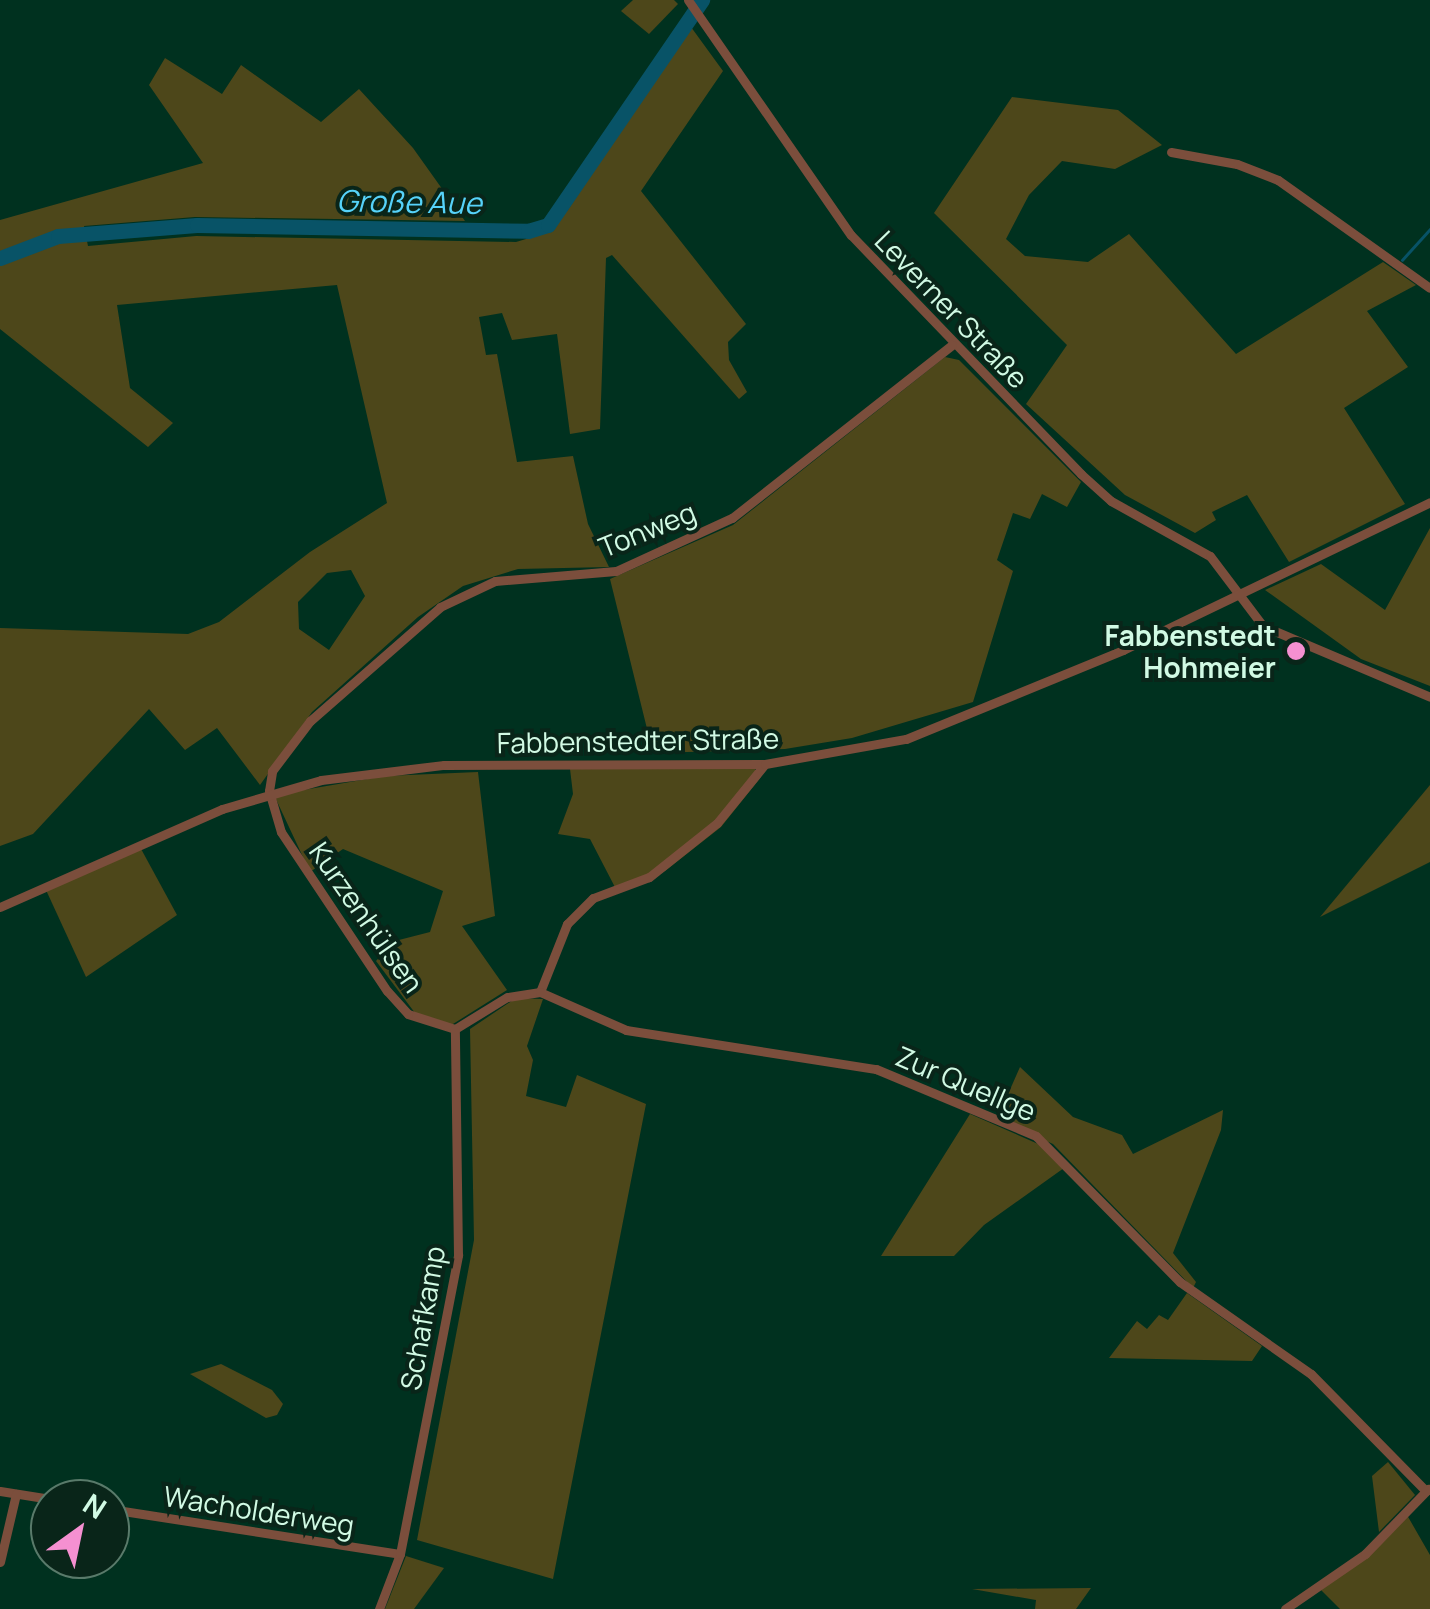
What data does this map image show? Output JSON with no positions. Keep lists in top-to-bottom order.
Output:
{
  "streets": {
    "street": [
      "Leverner Straße",
      "Tonweg",
      "Fabbenstedter Straße",
      "Kurzenhülsen",
      "Zur Quellge",
      "Schafkamp",
      "Wacholderweg"
    ]
  },
  "crossings": [
    ["Leverner Straße", "Tonweg"],
    ["Leverner Straße", "Fabbenstedter Straße"],
    ["Tonweg", "Fabbenstedter Straße"],
    ["Tonweg", "Kurzenhülsen"],
    ["Fabbenstedter Straße", "Kurzenhülsen"],
    ["Kurzenhülsen", "Schafkamp"],
    ["Schafkamp", "Wacholderweg"]
  ],
  "water": ["Große Aue"],
  "places": ["Fabbenstedt Hohmeier"],
  "north": "top right"
}
